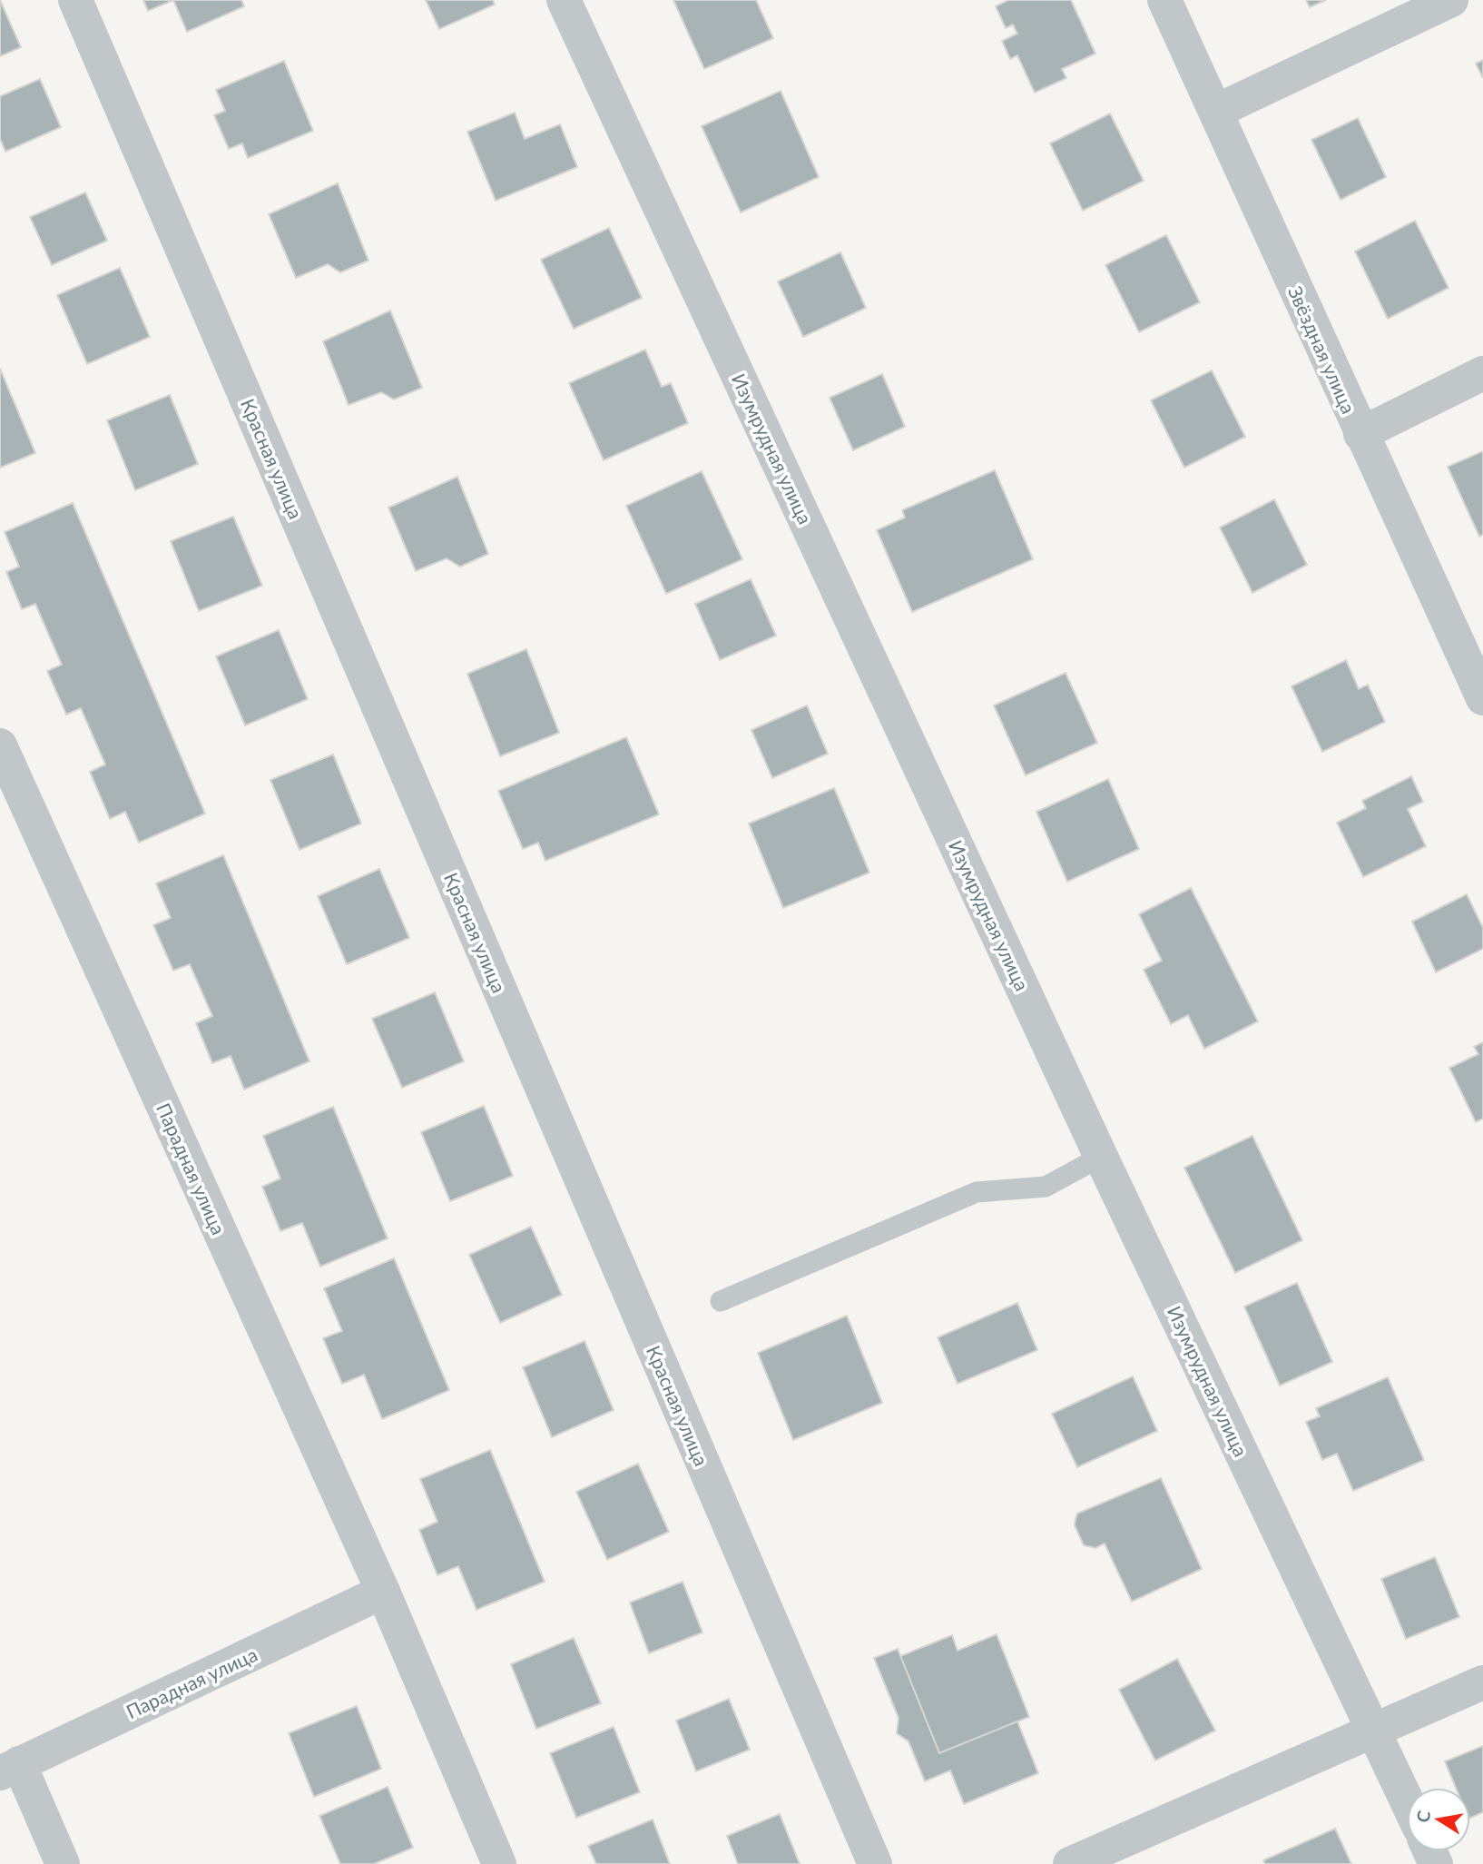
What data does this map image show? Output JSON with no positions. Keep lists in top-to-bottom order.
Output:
{
  "streets": {
    "street": [
      "Звёздная улица",
      "Изумрудная улица",
      "Красная улица",
      "Парадная улица"
    ]
  },
  "north": "left"
}
